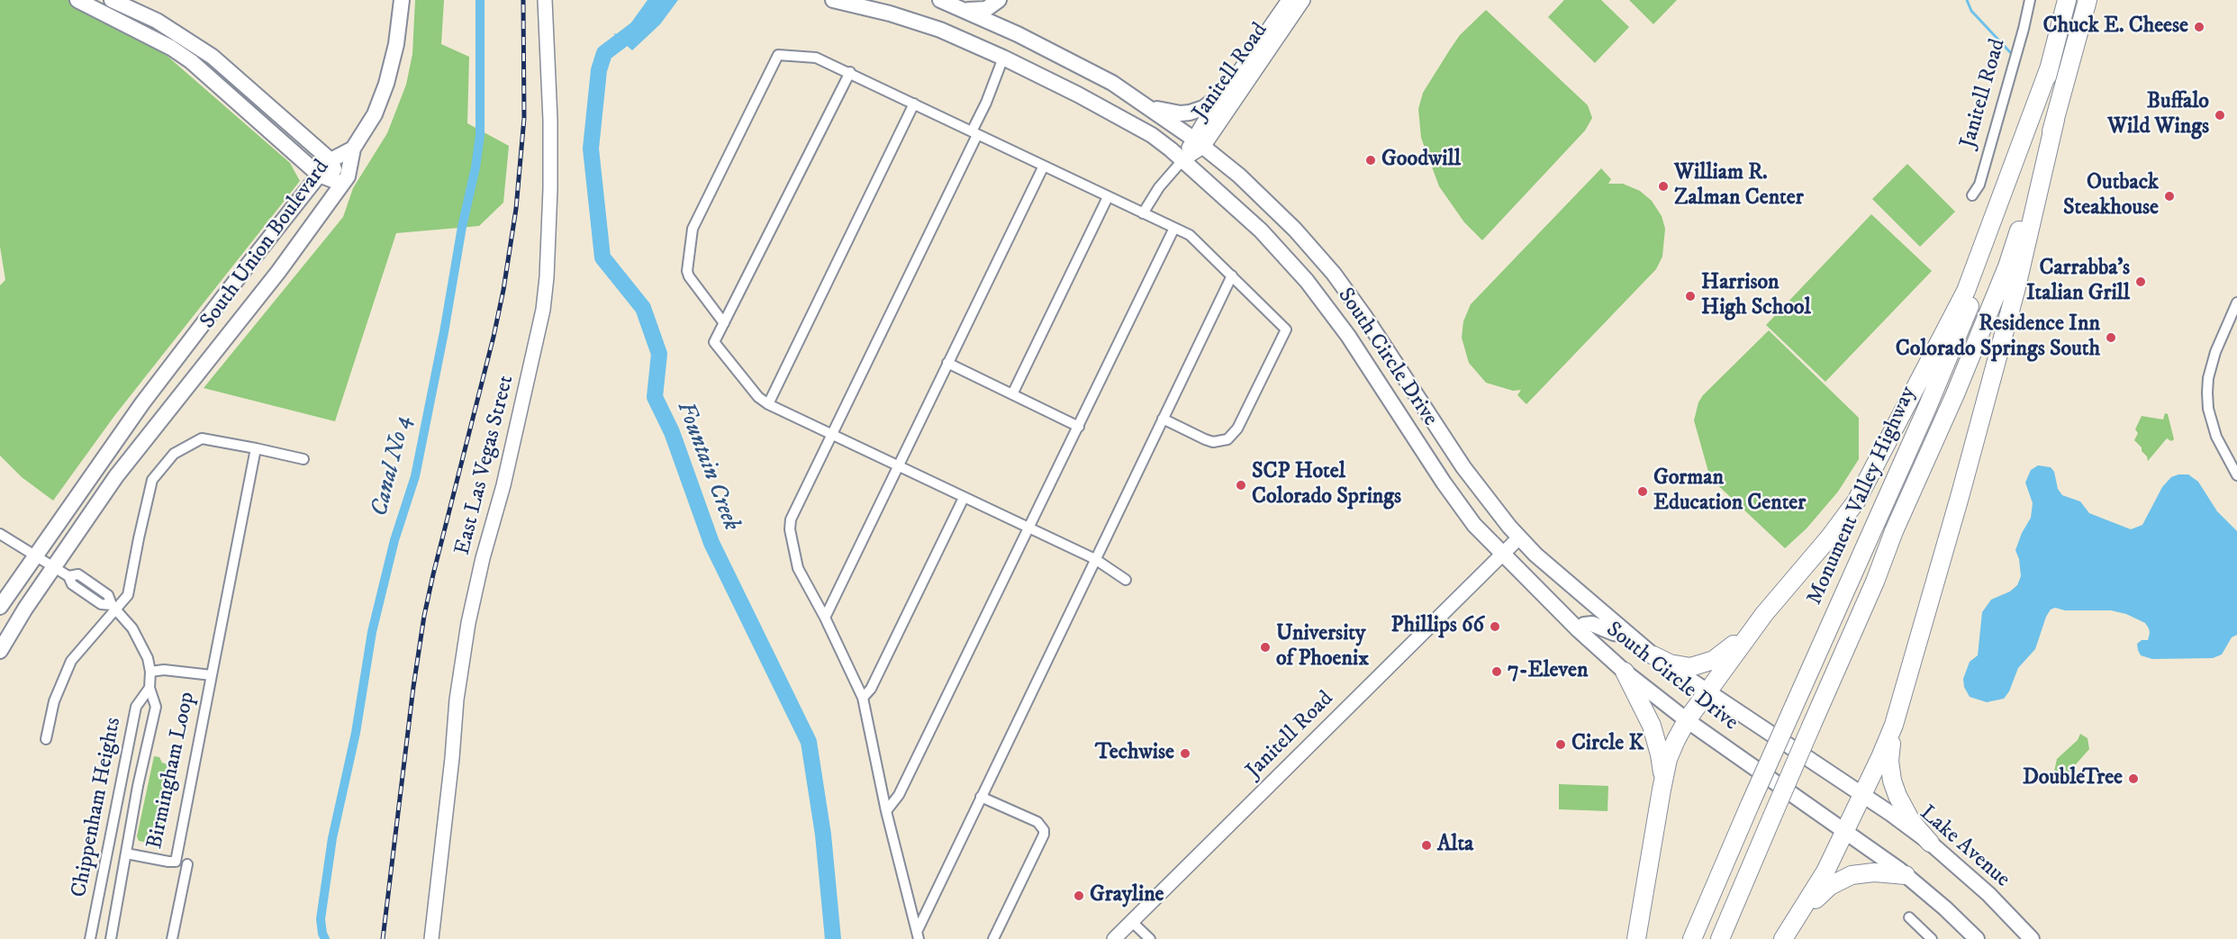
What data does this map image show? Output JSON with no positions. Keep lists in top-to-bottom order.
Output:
{
  "streets": {
    "highway": ["Monument Valley Highway"],
    "main road": ["South Union Boulevard", "South Circle Drive", "Lake Avenue"],
    "street": [
      "Janitell Road",
      "East Las Vegas Street",
      "Birmingham Loop",
      "Chippenham Heights"
    ]
  },
  "crossings": [
    ["Janitell Road", "South Circle Drive"],
    ["South Union Boulevard", "Chippenham Heights"],
    ["South Circle Drive", "Lake Avenue"],
    ["Birmingham Loop", "Chippenham Heights"]
  ],
  "water": ["Canal No 4", "Fountain Creek"],
  "places": [
    "Chuck E. Cheese",
    "Buffalo Wild Wings",
    "Goodwill",
    "William R. Zalman Center",
    "Outback Steakhouse",
    "Carrabba's Italian Grill",
    "Harrison High School",
    "Residence Inn Colorado Springs South",
    "SCP Hotel Colorado Springs",
    "Gorman Education Center",
    "Phillips 66",
    "University of Phoenix",
    "7-Eleven",
    "Circle K",
    "Techwise",
    "DoubleTree",
    "Alta",
    "Grayline"
  ]
}
